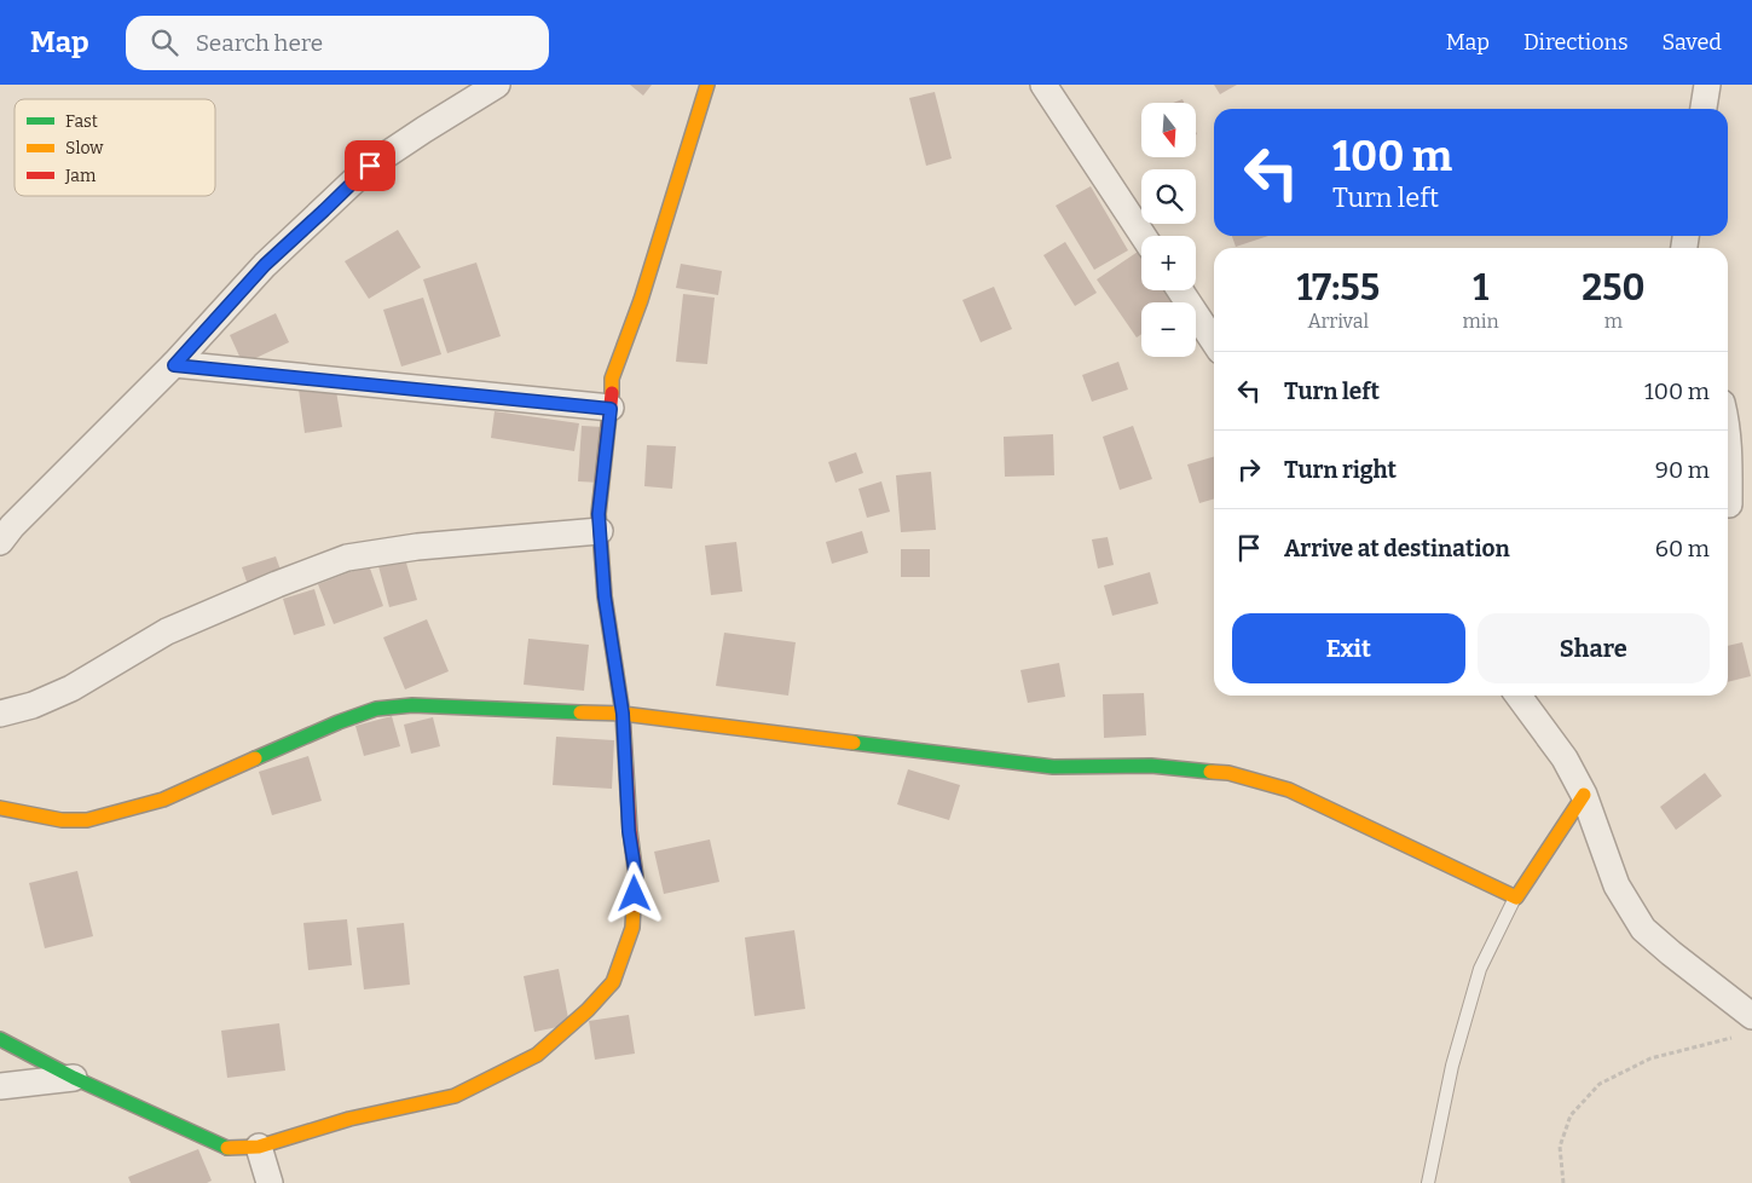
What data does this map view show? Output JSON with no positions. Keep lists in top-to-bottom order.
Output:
{
  "legend": ["Fast", "Slow", "Jam"],
  "north": "bottom",
  "page": {
    "header": "Map",
    "search": "Search here",
    "nav": ["Map", "Directions", "Saved"],
    "map_buttons": ["+", "−"],
    "turn": ["100 m", "Turn left"],
    "eta": [
      "17:55",
      "Arrival",
      "1",
      "min",
      "250",
      "m"
    ],
    "list": [
      {
        "name": "Turn left",
        "value": "100 m"
      },
      {
        "name": "Turn right",
        "value": "90 m"
      },
      {
        "name": "Arrive at destination",
        "value": "60 m"
      }
    ],
    "buttons": ["Exit", "Share"]
  }
}
